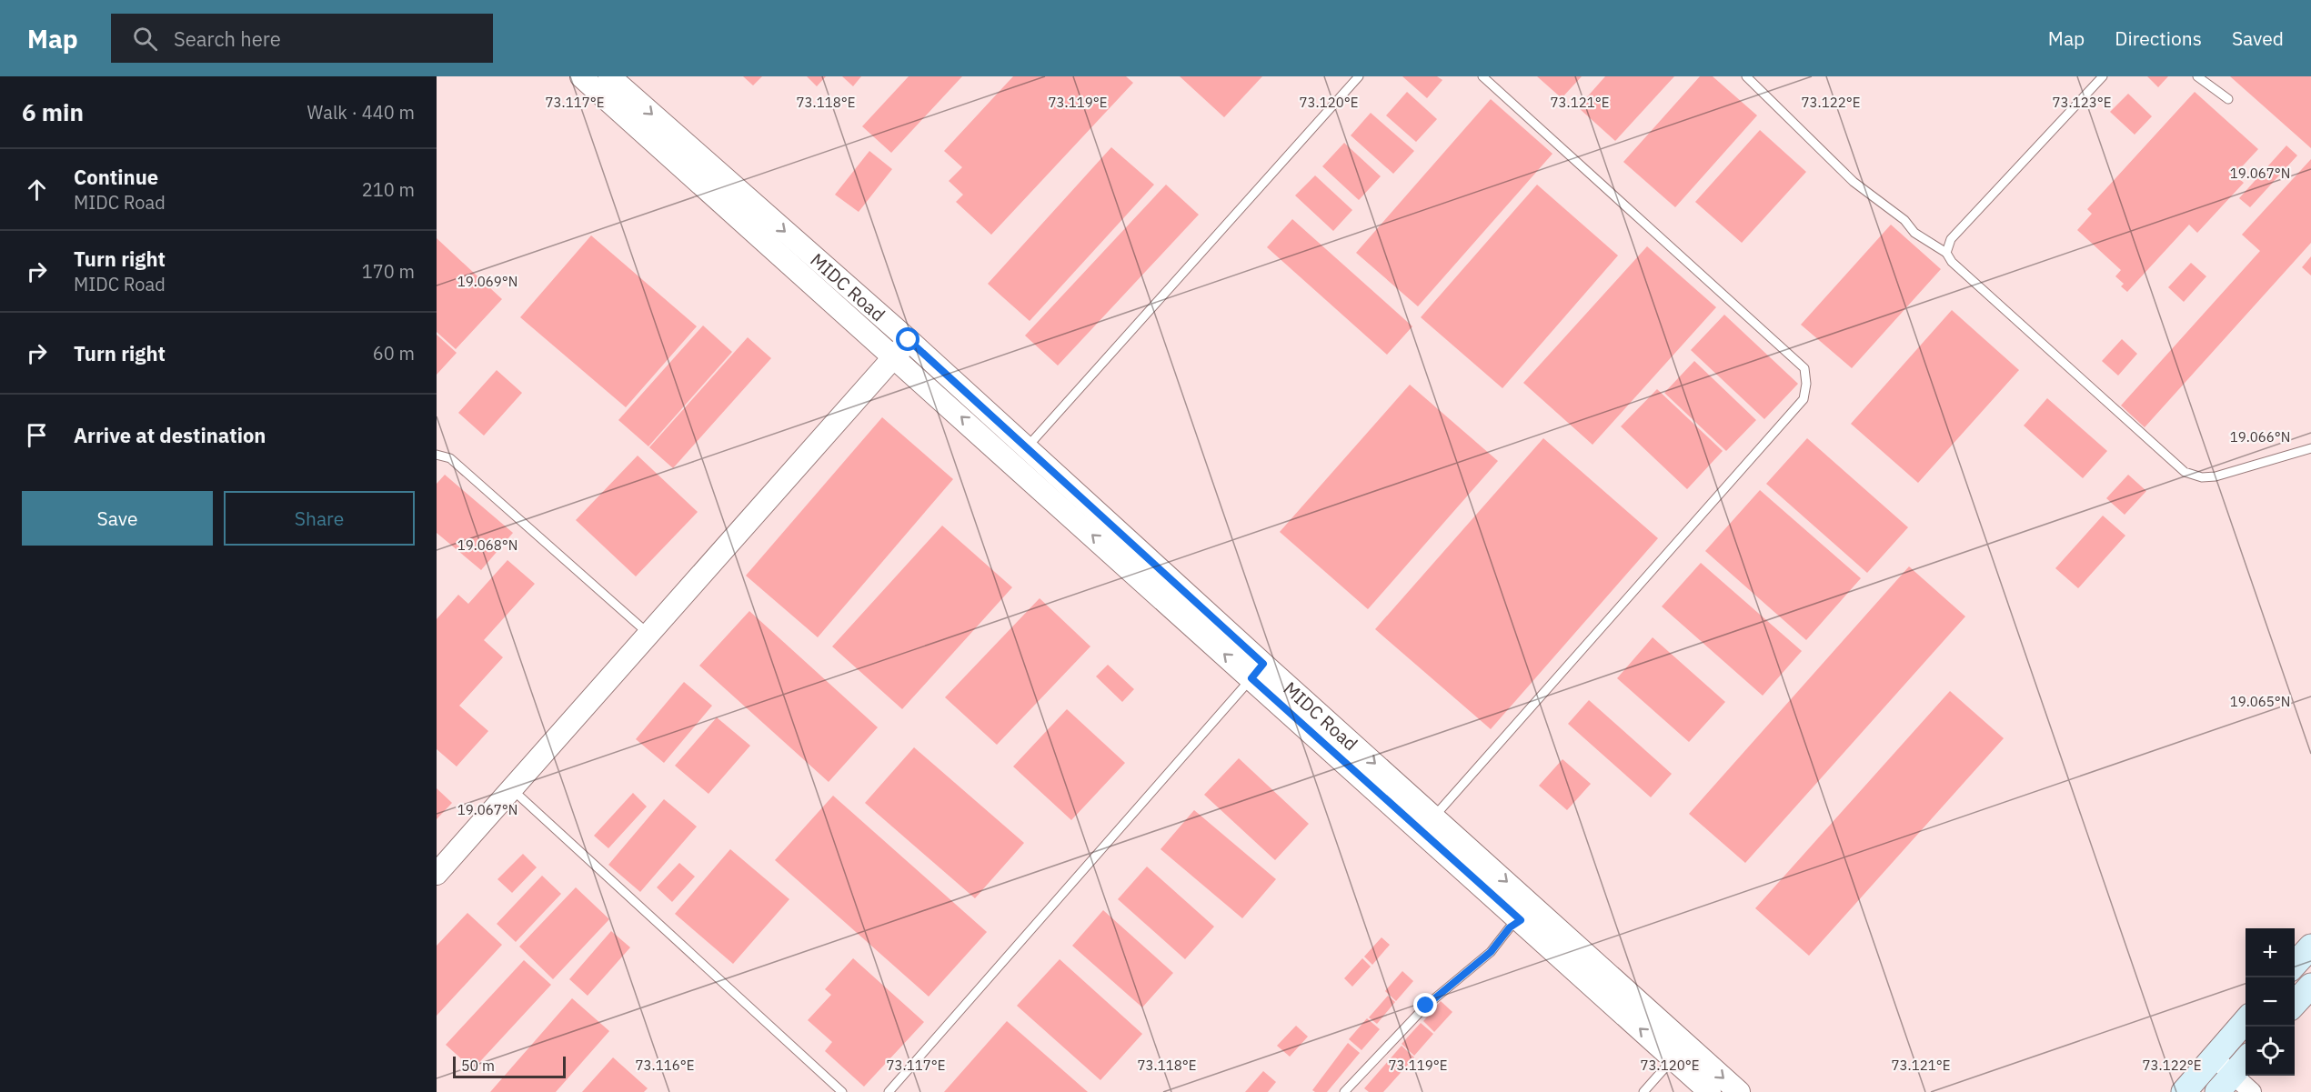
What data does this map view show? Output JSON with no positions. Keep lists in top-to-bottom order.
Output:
{
  "streets": {
    "street": ["MIDC Road"]
  },
  "scale_bar": "50 m",
  "page": {
    "header": "Map",
    "search": "Search here",
    "nav": ["Map", "Directions", "Saved"],
    "heading": ["6 min", "Walk · 440 m"],
    "list": [
      ["Continue", "MIDC Road", "210 m"],
      ["Turn right", "MIDC Road", "170 m"],
      ["Turn right", "60 m"],
      "Arrive at destination"
    ],
    "buttons": ["Save", "Share"],
    "map_buttons": ["+", "−"],
    "scale": "50 m"
  },
  "coordinates": [
    "73.120°E",
    "73.121°E",
    "73.122°E",
    "73.117°E",
    "73.118°E",
    "73.119°E",
    "73.123°E",
    "19.067°N",
    "19.069°N",
    "19.066°N",
    "19.068°N",
    "19.065°N",
    "73.116°E"
  ]
}
